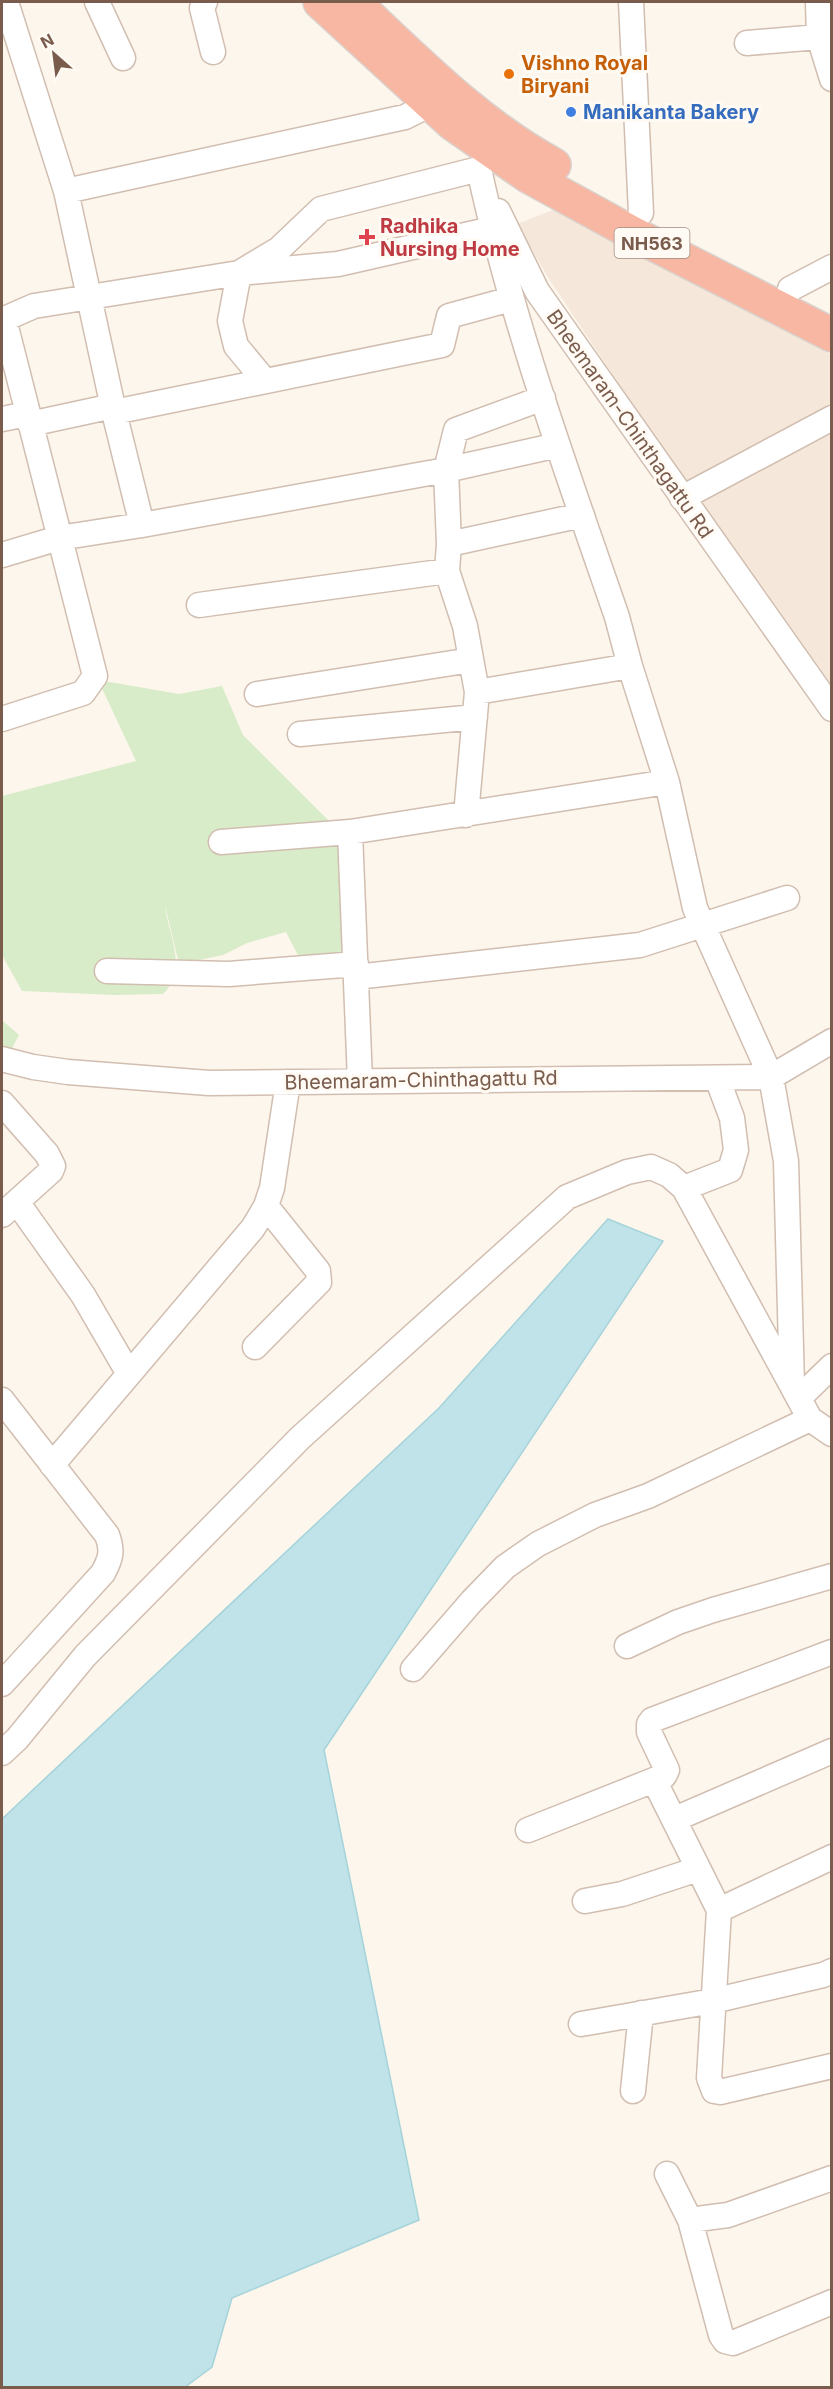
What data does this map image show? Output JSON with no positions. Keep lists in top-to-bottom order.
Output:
{
  "streets": {
    "highway": ["NH563"],
    "street": ["Bheemaram-Chinthagattu Rd"]
  },
  "crossings": [
    ["NH563", "Bheemaram-Chinthagattu Rd"]
  ],
  "places": {
    "other": ["Vishno Royal Biryani", "Manikanta Bakery"],
    "health": ["Radhika Nursing Home"]
  },
  "north": "top left"
}
